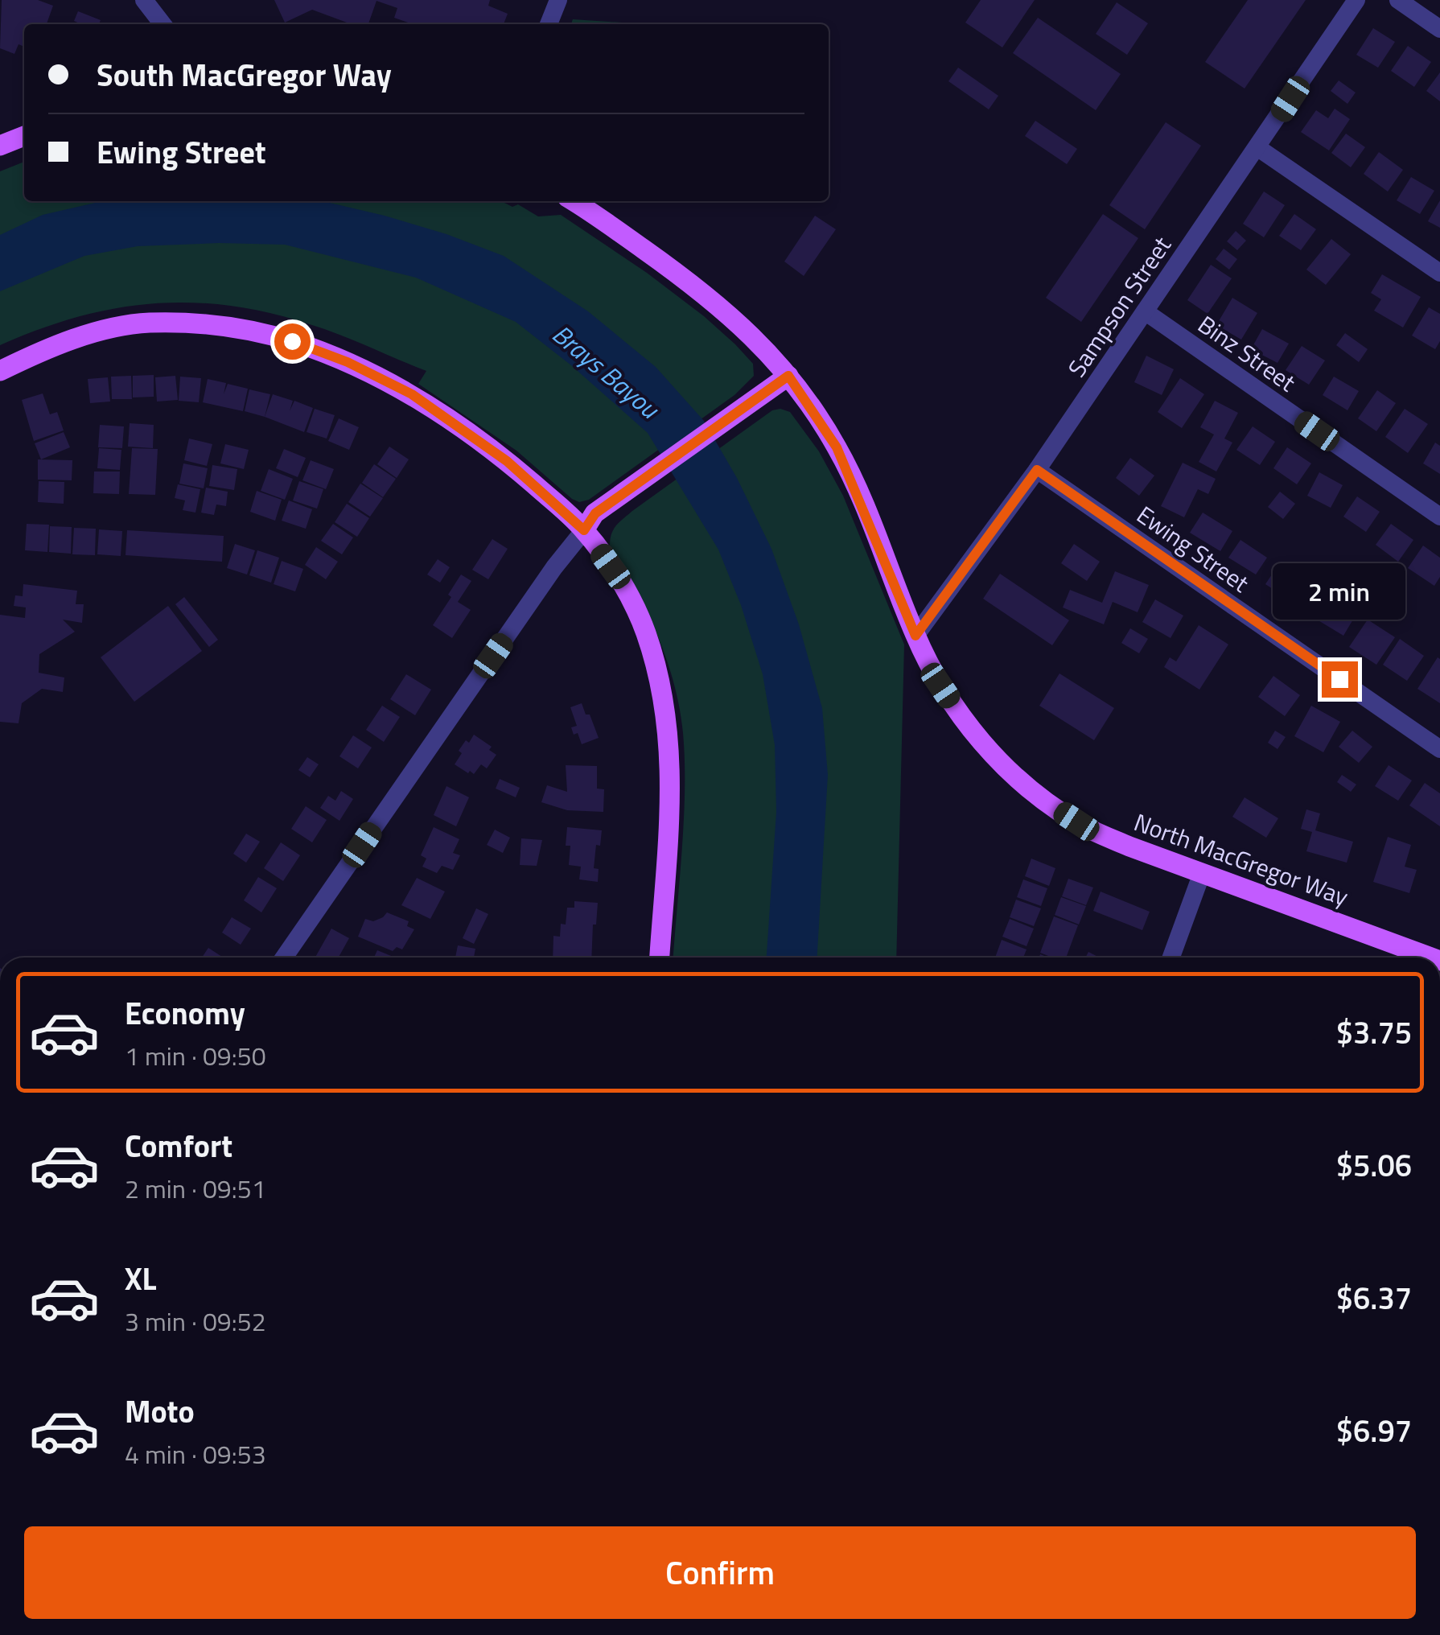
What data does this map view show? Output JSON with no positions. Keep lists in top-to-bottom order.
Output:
{
  "streets": {
    "main road": ["North MacGregor Way"],
    "street": ["Sampson Street", "Binz Street", "Ewing Street"]
  },
  "crossings": [
    ["Sampson Street", "Binz Street"],
    ["Sampson Street", "Ewing Street"],
    ["Sampson Street", "North MacGregor Way"]
  ],
  "water": ["Brays Bayou"],
  "page": {
    "banner": ["South MacGregor Way", "Ewing Street"],
    "bubble": "2 min",
    "list": [
      {
        "name": "Economy",
        "note": "1 min · 09:50",
        "value": "$3.75"
      },
      {
        "name": "Comfort",
        "note": "2 min · 09:51",
        "value": "$5.06"
      },
      {
        "name": "XL",
        "note": "3 min · 09:52",
        "value": "$6.37"
      },
      {
        "name": "Moto",
        "note": "4 min · 09:53",
        "value": "$6.97"
      }
    ],
    "buttons": "Confirm"
  }
}
